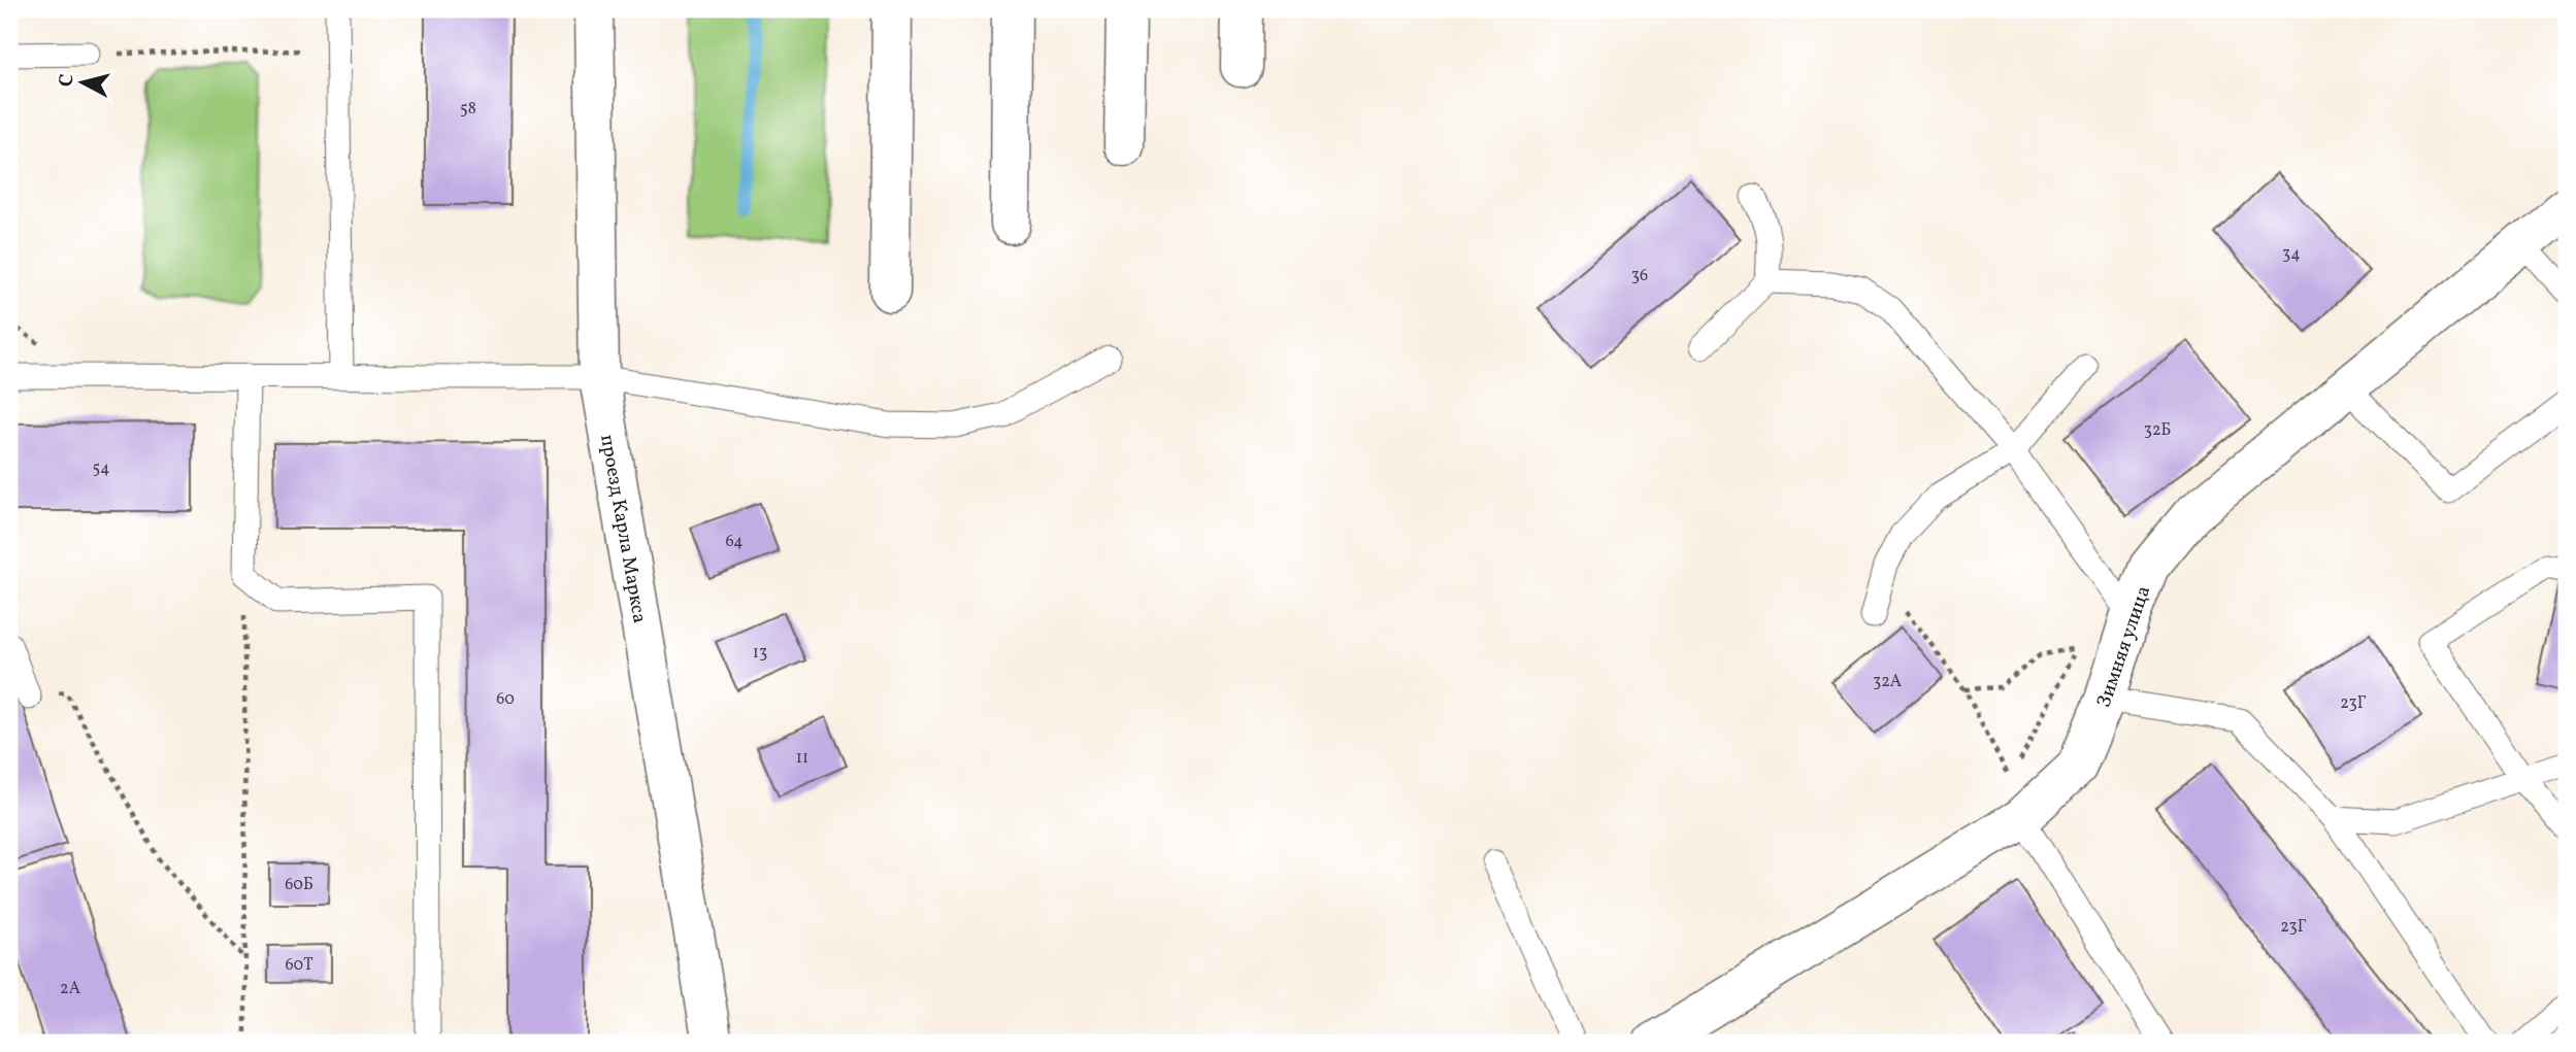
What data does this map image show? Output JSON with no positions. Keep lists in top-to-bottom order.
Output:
{
  "streets": {
    "street": ["проезд Карла Маркса", "Зимняя улица"]
  },
  "house_numbers": [
    "58",
    "34",
    "36",
    "32Б",
    "54",
    "64",
    "13",
    "32А",
    "60",
    "23Г",
    "11",
    "60Б",
    "23Г",
    "60Т",
    "2А"
  ],
  "north": "left"
}
